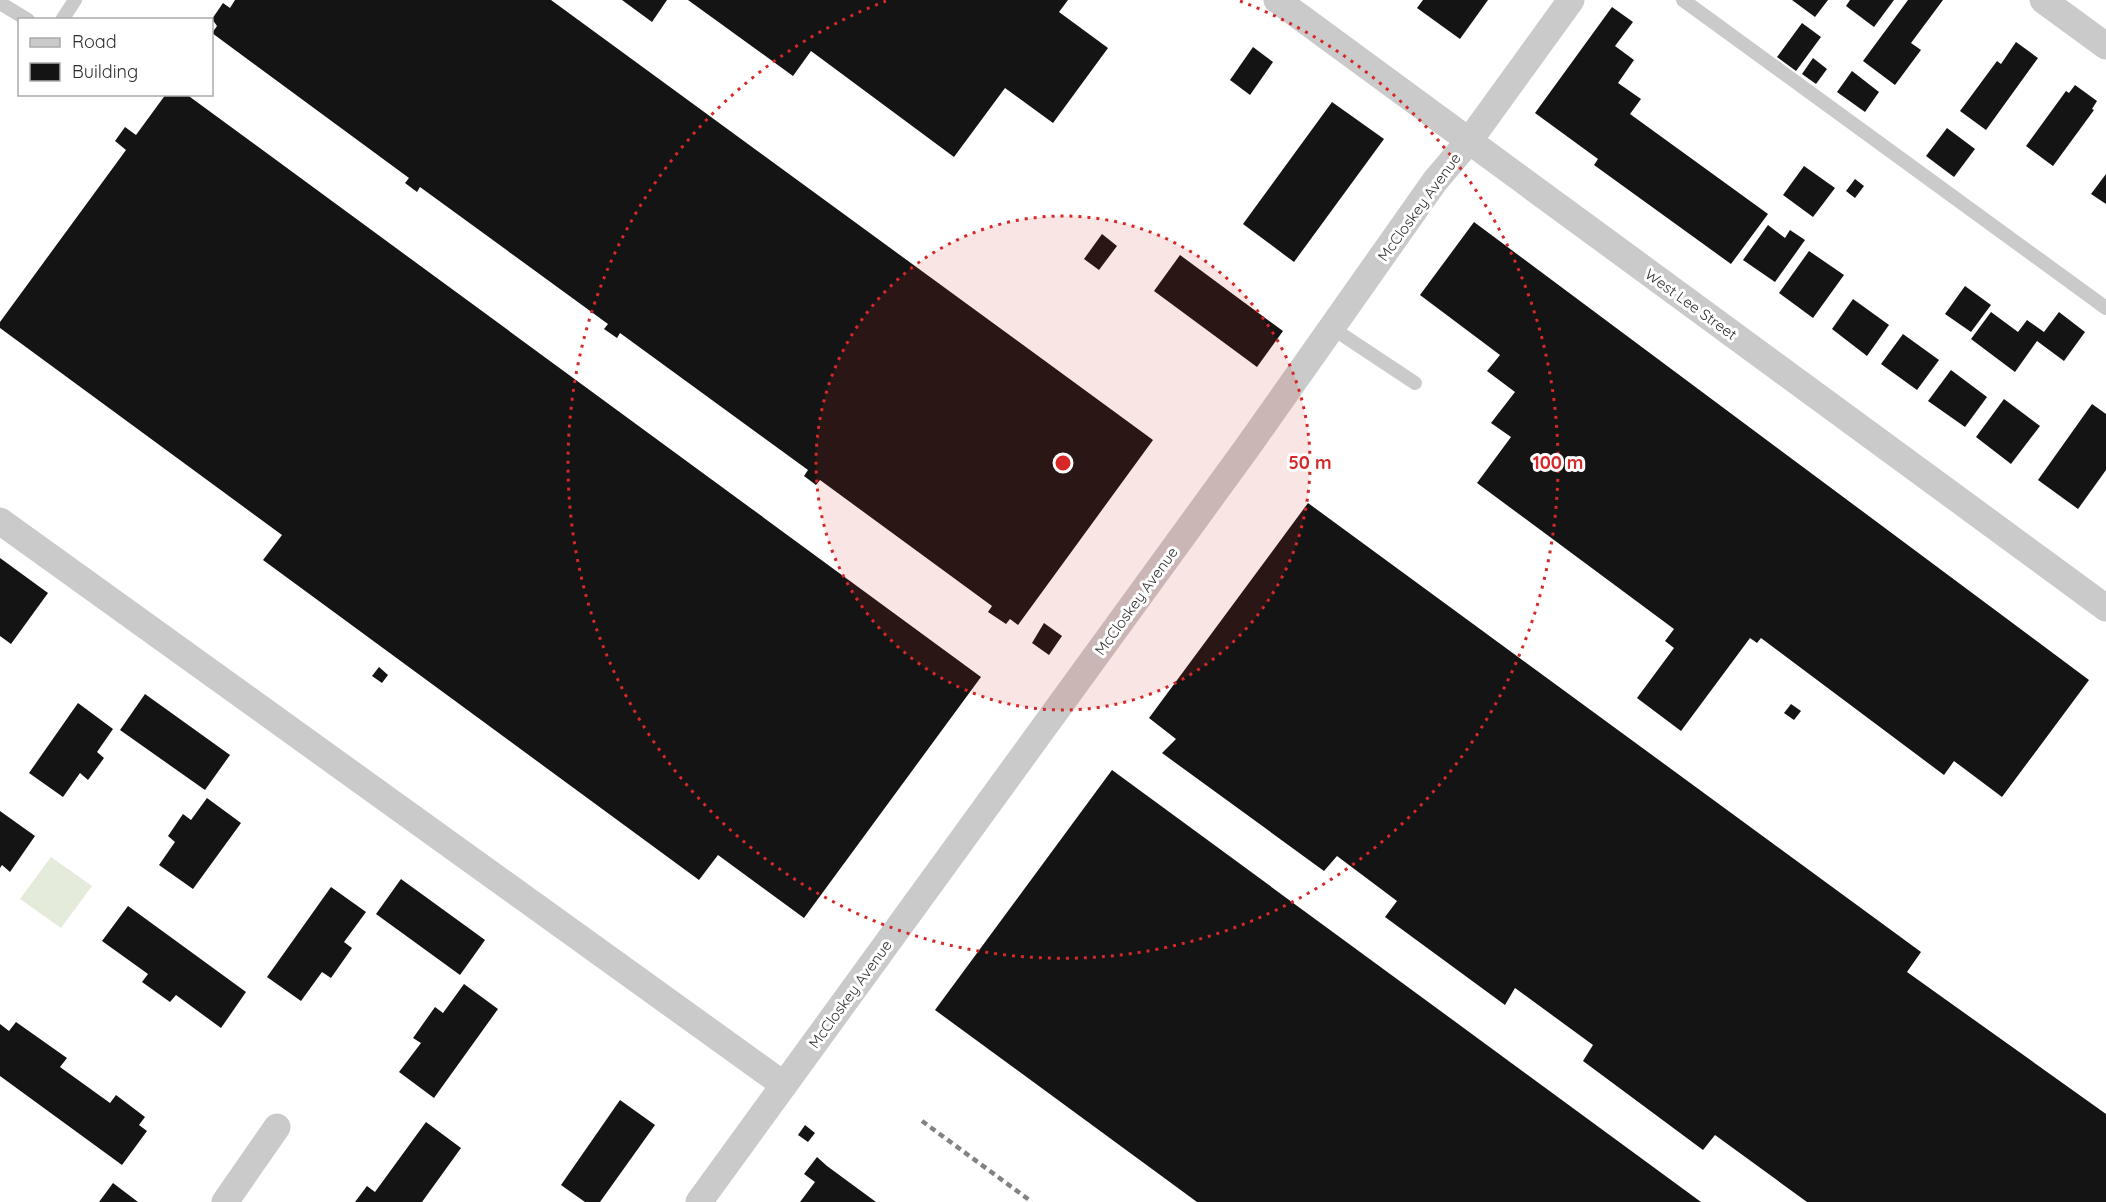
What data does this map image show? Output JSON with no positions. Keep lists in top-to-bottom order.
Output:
{
  "streets": {
    "street": ["McCloskey Avenue", "West Lee Street"]
  },
  "crossings": [
    ["McCloskey Avenue", "West Lee Street"]
  ],
  "legend": ["Road", "Building"],
  "rings": ["50 m", "100 m"]
}
